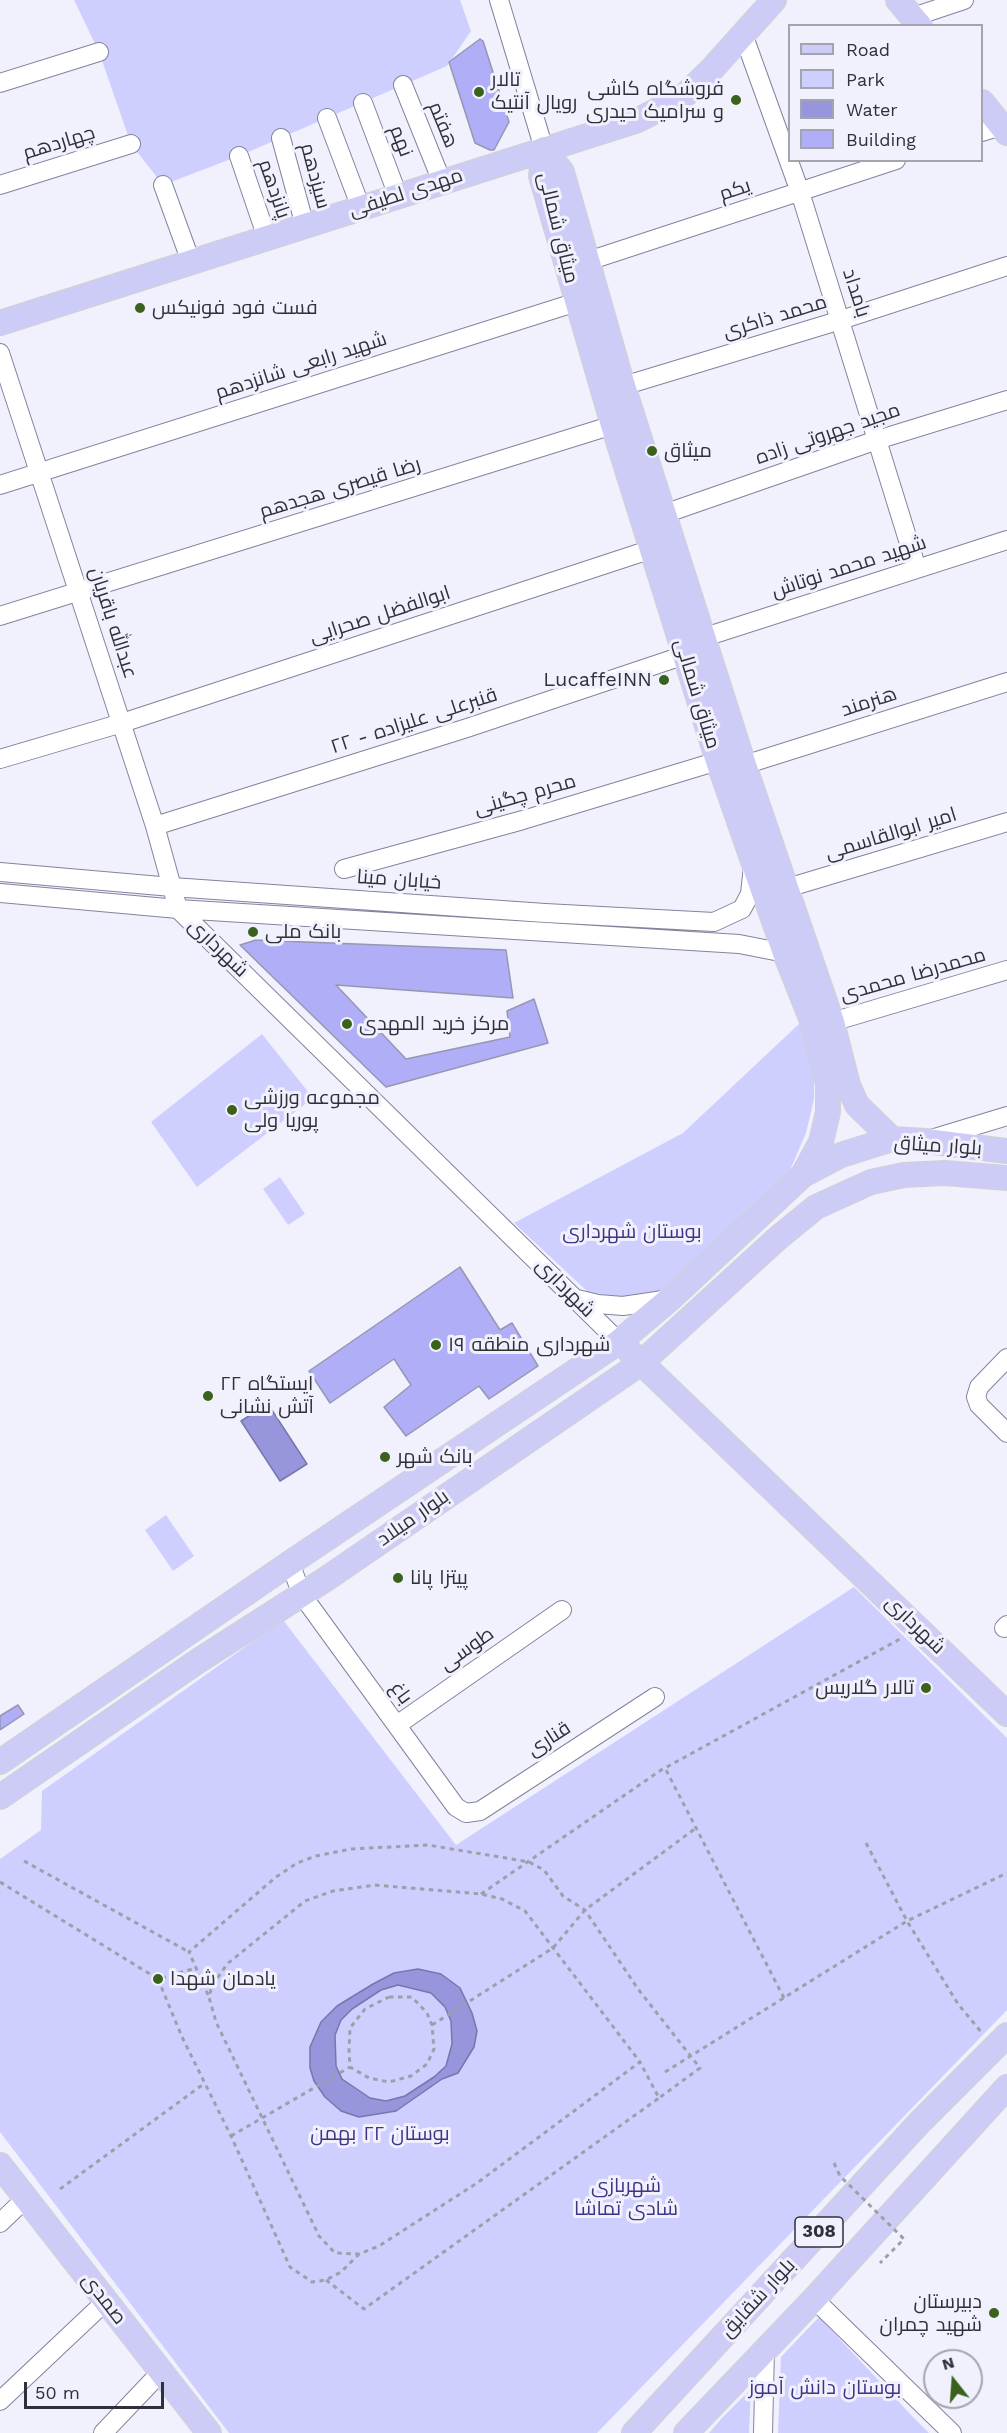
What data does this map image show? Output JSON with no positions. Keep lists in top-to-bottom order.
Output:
{
  "streets": {
    "main road": [
      "مهدی لطیفی",
      "میثاق شمالی",
      "شهرداری",
      "بلوار میثاق",
      "بلوار میلاد",
      "308",
      "بلوار شقایق",
      "صمدی"
    ],
    "street": [
      "هفتم",
      "نهم",
      "چهاردهم",
      "سیزدهم",
      "پانزدهم",
      "یکم",
      "بامداد",
      "محمد ذاکری",
      "شهید رابعی شانزدهم",
      "مجید جهروتی زاده",
      "رضا قیصری هجدهم",
      "شهید محمد نوتاش",
      "ابوالفضل صحرایی",
      "عبدالله باقریان",
      "هنرمند",
      "قنبرعلی علیزاده - ۲۲",
      "محرم چگینی",
      "امیر ابوالقاسمی",
      "خیابان مینا",
      "محمدرضا محمدی",
      "طوسی",
      "باغ",
      "قناری"
    ]
  },
  "crossings": [
    ["هفتم", "مهدی لطیفی"],
    ["نهم", "مهدی لطیفی"],
    ["سیزدهم", "مهدی لطیفی"],
    ["پانزدهم", "مهدی لطیفی"],
    ["یکم", "میثاق شمالی"],
    ["یکم", "بامداد"],
    ["مهدی لطیفی", "میثاق شمالی"],
    ["مهدی لطیفی", "بامداد"],
    ["میثاق شمالی", "محمد ذاکری"],
    ["میثاق شمالی", "شهید رابعی شانزدهم"],
    ["میثاق شمالی", "مجید جهروتی زاده"],
    ["میثاق شمالی", "رضا قیصری هجدهم"],
    ["میثاق شمالی", "شهید محمد نوتاش"],
    ["میثاق شمالی", "ابوالفضل صحرایی"],
    ["میثاق شمالی", "هنرمند"],
    ["میثاق شمالی", "قنبرعلی علیزاده - ۲۲"],
    ["میثاق شمالی", "محرم چگینی"],
    ["میثاق شمالی", "امیر ابوالقاسمی"],
    ["میثاق شمالی", "خیابان مینا"],
    ["میثاق شمالی", "محمدرضا محمدی"],
    ["میثاق شمالی", "بلوار میثاق"],
    ["میثاق شمالی", "بلوار میلاد"],
    ["بامداد", "محمد ذاکری"],
    ["بامداد", "مجید جهروتی زاده"],
    ["بامداد", "شهید محمد نوتاش"],
    ["شهید رابعی شانزدهم", "عبدالله باقریان"],
    ["رضا قیصری هجدهم", "عبدالله باقریان"],
    ["ابوالفضل صحرایی", "عبدالله باقریان"],
    ["عبدالله باقریان", "قنبرعلی علیزاده - ۲۲"],
    ["عبدالله باقریان", "خیابان مینا"],
    ["عبدالله باقریان", "شهرداری"],
    ["شهرداری", "بلوار میلاد"],
    ["بلوار میثاق", "بلوار میلاد"],
    ["بلوار میلاد", "باغ"],
    ["طوسی", "باغ"],
    ["باغ", "قناری"]
  ],
  "parks": [
    "بوستان شهرداری",
    "بوستان ۲۲ بهمن",
    "شهربازی شادی تماشا",
    "بوستان دانش آموز"
  ],
  "places": [
    "تالار رویال آنتیک",
    "فروشگاه کاشی و سرامیک حیدری",
    "فست فود فونیکس",
    "میثاق",
    "LucaffeINN",
    "بانک ملی",
    "مرکز خرید المهدی",
    "مجموعه ورزشی پوریا ولی",
    "شهرداری منطقه ۱۹",
    "ایستگاه ۲۲ آتش نشانی",
    "بانک شهر",
    "پیتزا پانا",
    "تالار گلاریس",
    "یادمان شهدا",
    "دبیرستان شهید چمران"
  ],
  "legend": [
    "Road",
    "Park",
    "Water",
    "Building"
  ],
  "scale_bar": "50 m",
  "north": "top"
}
